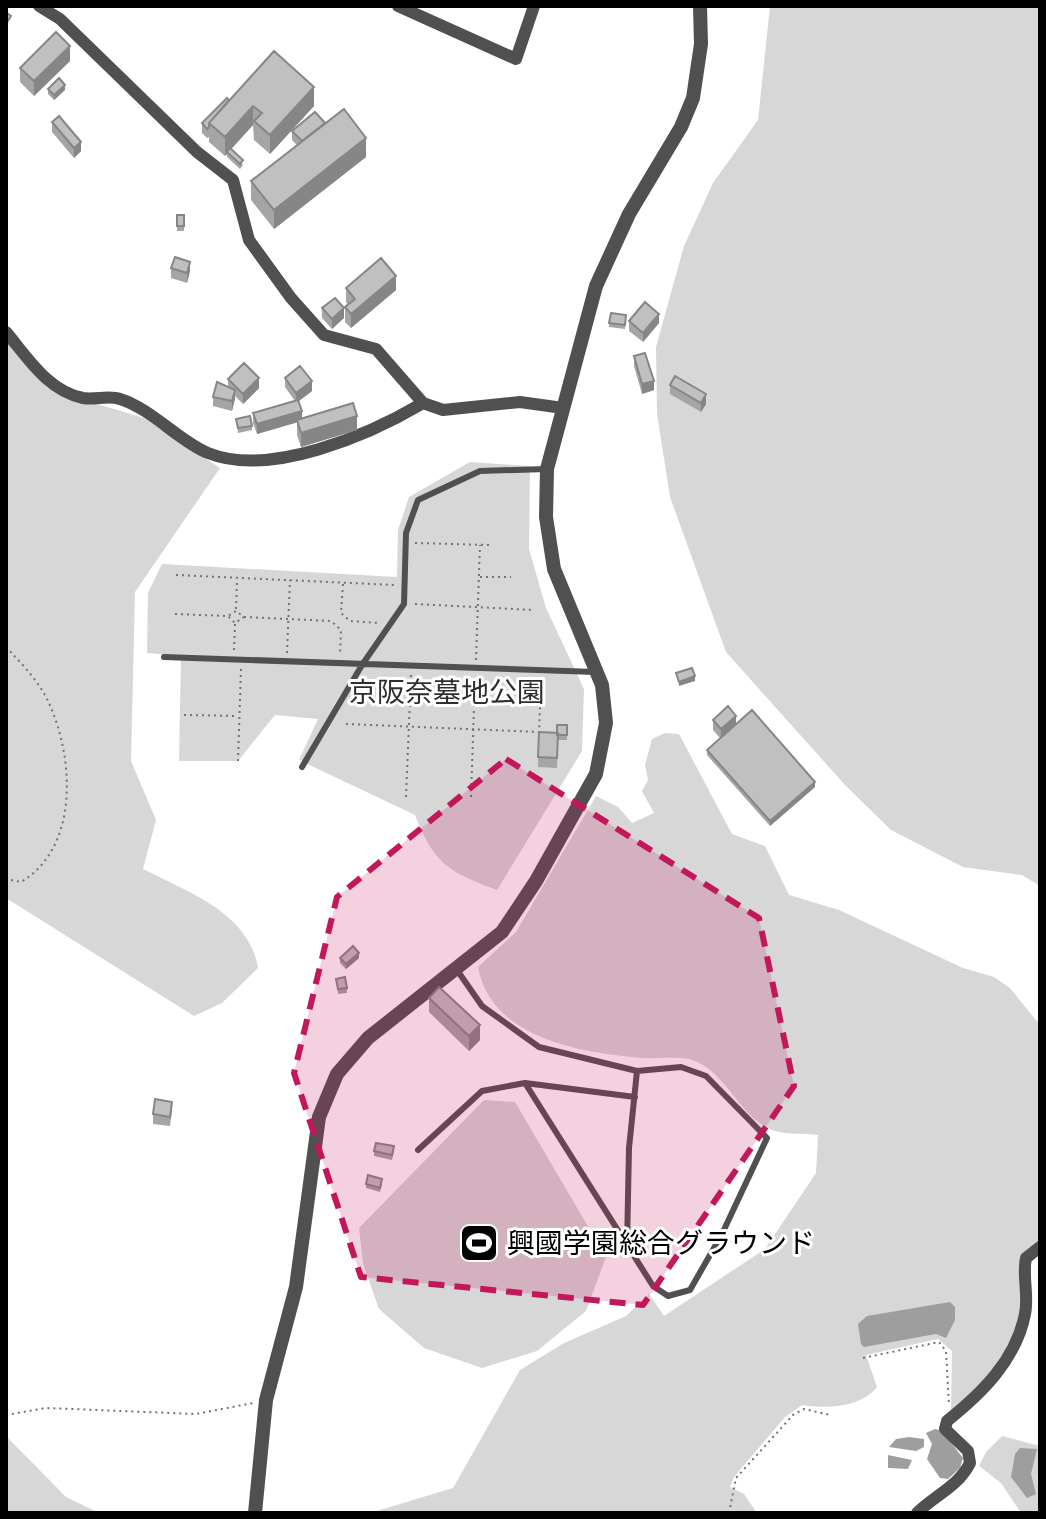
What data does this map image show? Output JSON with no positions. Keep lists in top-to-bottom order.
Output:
{
  "parks": ["京阪奈墓地公園"],
  "places": {
    "sports": ["興國学園総合グラウンド"]
  }
}
